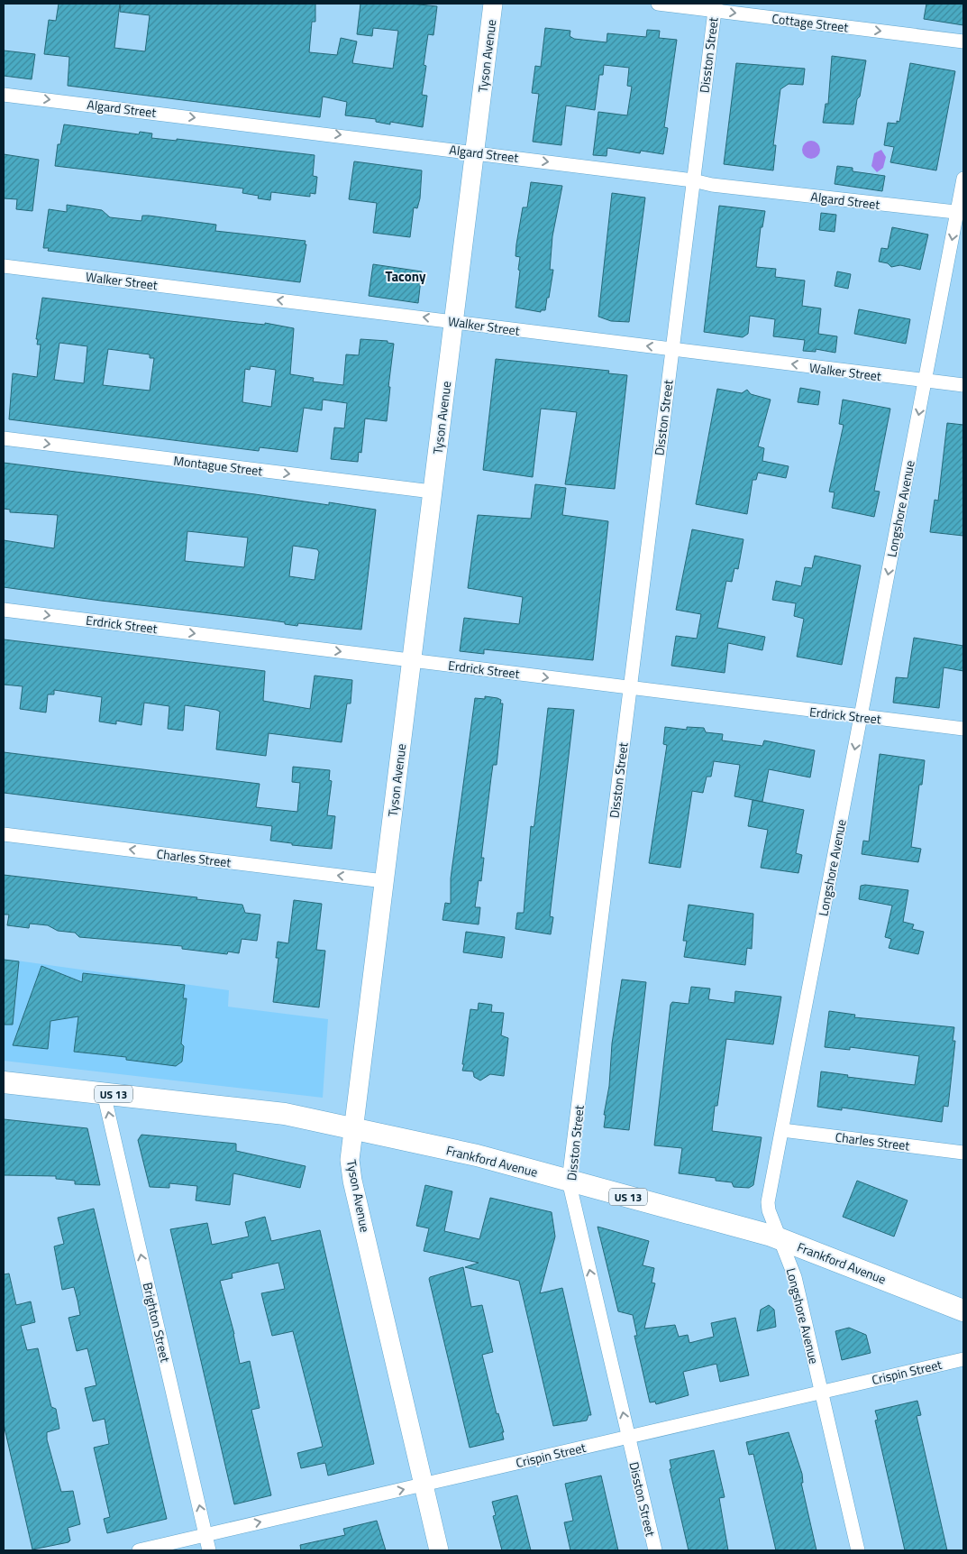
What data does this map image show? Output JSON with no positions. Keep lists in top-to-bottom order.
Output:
{
  "streets": {
    "main road": ["US 13", "Frankford Avenue"],
    "street": [
      "Cottage Street",
      "Disston Street",
      "Tyson Avenue",
      "Algard Street",
      "Walker Street",
      "Montague Street",
      "Longshore Avenue",
      "Erdrick Street",
      "Charles Street",
      "Brighton Street",
      "Crispin Street"
    ]
  },
  "crossings": [
    ["Cottage Street", "Disston Street"],
    ["Disston Street", "Algard Street"],
    ["Disston Street", "Walker Street"],
    ["Disston Street", "Erdrick Street"],
    ["Disston Street", "Frankford Avenue"],
    ["Disston Street", "Crispin Street"],
    ["Tyson Avenue", "Algard Street"],
    ["Tyson Avenue", "Walker Street"],
    ["Tyson Avenue", "Montague Street"],
    ["Tyson Avenue", "Erdrick Street"],
    ["Tyson Avenue", "Charles Street"],
    ["Tyson Avenue", "Frankford Avenue"],
    ["Tyson Avenue", "Crispin Street"],
    ["Algard Street", "Longshore Avenue"],
    ["Walker Street", "Longshore Avenue"],
    ["Longshore Avenue", "Erdrick Street"],
    ["Longshore Avenue", "Charles Street"],
    ["Longshore Avenue", "Frankford Avenue"],
    ["Longshore Avenue", "Crispin Street"],
    ["Frankford Avenue", "Brighton Street"],
    ["Brighton Street", "Crispin Street"]
  ],
  "one_way": [
    "Cottage Street",
    "Algard Street",
    "Walker Street",
    "Montague Street",
    "Longshore Avenue",
    "Erdrick Street",
    "Charles Street",
    "Brighton Street"
  ],
  "districts": ["Tacony"]
}
